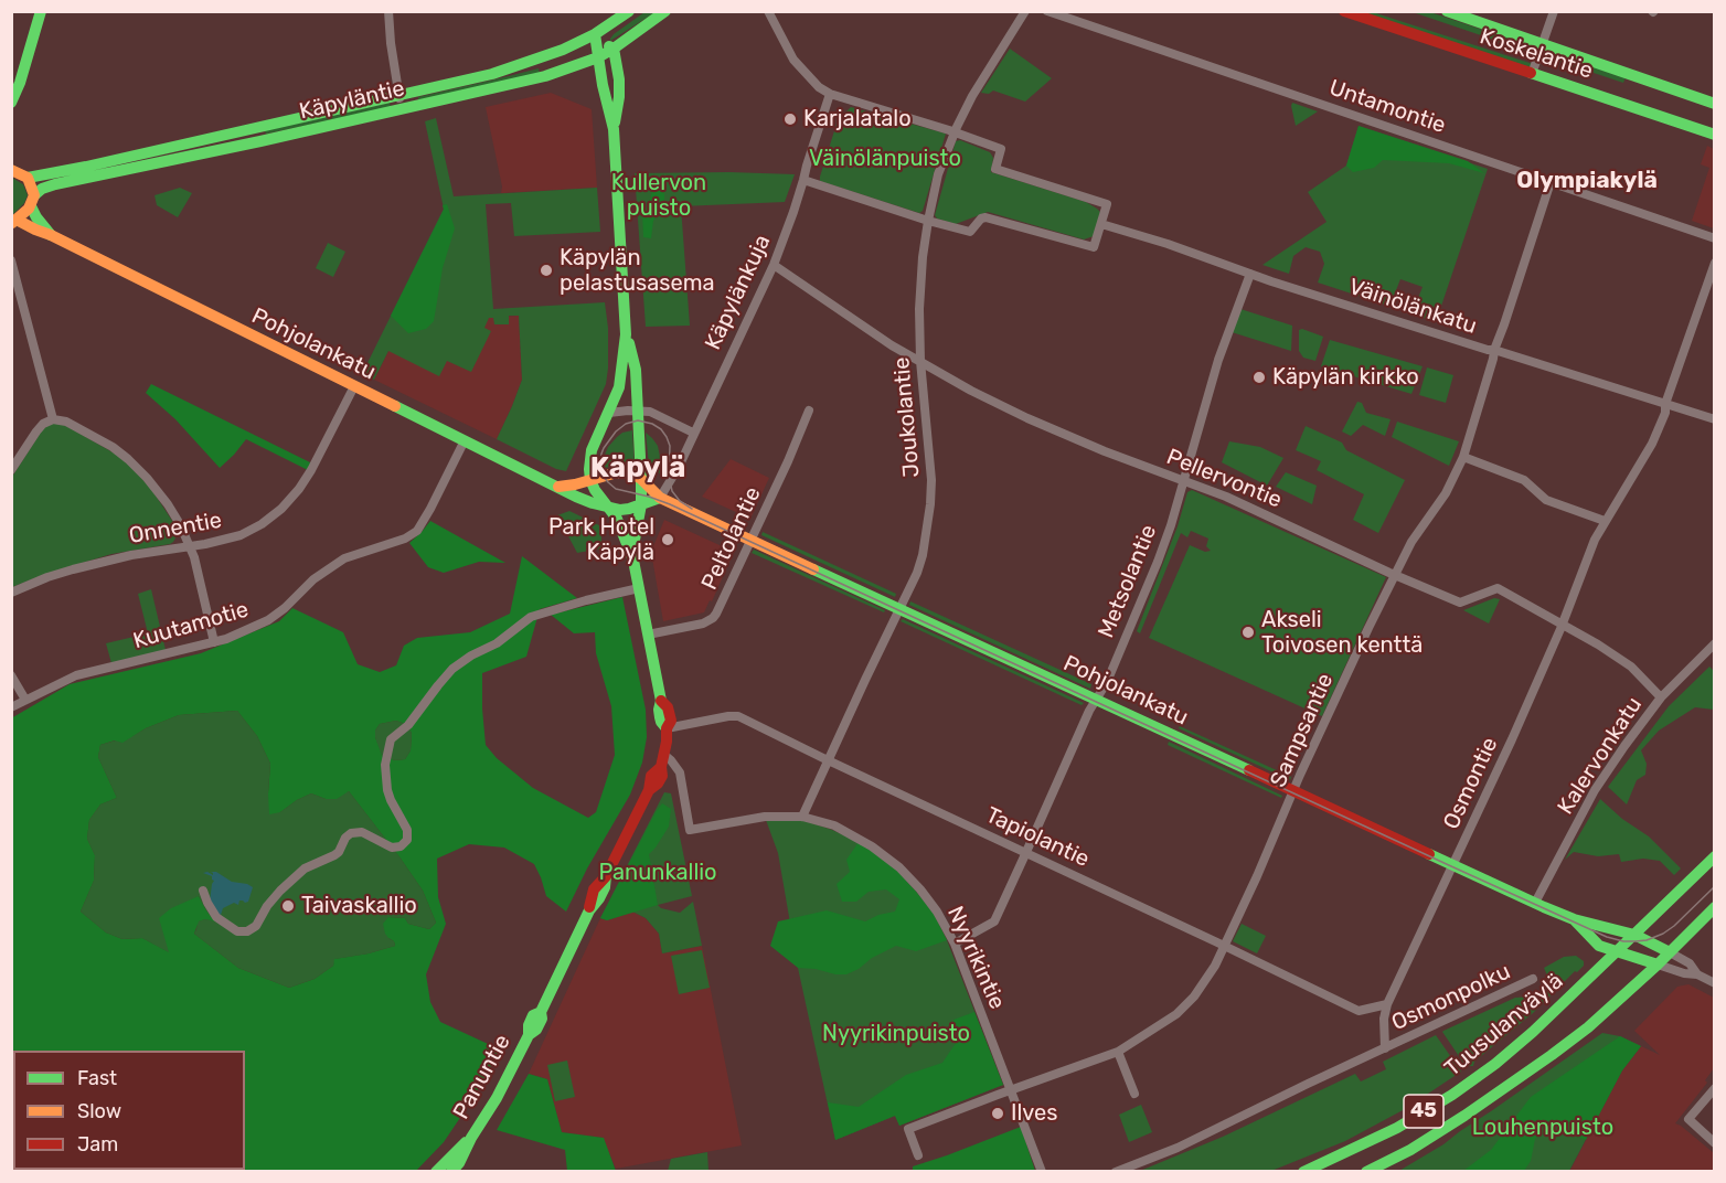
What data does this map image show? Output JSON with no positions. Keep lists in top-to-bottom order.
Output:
{
  "streets": {
    "main road": [
      "Koskelantie",
      "Käpyläntie",
      "Pohjolankatu",
      "Tuusulanväylä",
      "Panuntie",
      "45"
    ],
    "street": [
      "Untamontie",
      "Käpylänkuja",
      "Väinölänkatu",
      "Joukolantie",
      "Pellervontie",
      "Onnentie",
      "Peltolantie",
      "Metsolantie",
      "Kuutamotie",
      "Sampsantie",
      "Kalervonkatu",
      "Osmontie",
      "Tapiolantie",
      "Nyyrikintie",
      "Osmonpolku"
    ]
  },
  "crossings": [
    ["Käpyläntie", "Pohjolankatu"],
    ["Untamontie", "Sampsantie"],
    ["Käpylänkuja", "Pohjolankatu"],
    ["Käpylänkuja", "Pellervontie"],
    ["Väinölänkatu", "Metsolantie"],
    ["Väinölänkatu", "Sampsantie"],
    ["Väinölänkatu", "Osmontie"],
    ["Pohjolankatu", "Joukolantie"],
    ["Pohjolankatu", "Onnentie"],
    ["Pohjolankatu", "Peltolantie"],
    ["Pohjolankatu", "Metsolantie"],
    ["Pohjolankatu", "Kuutamotie"],
    ["Pohjolankatu", "Sampsantie"],
    ["Pohjolankatu", "Kalervonkatu"],
    ["Pohjolankatu", "Osmontie"],
    ["Pohjolankatu", "Tuusulanväylä"],
    ["Pohjolankatu", "45"],
    ["Joukolantie", "Pellervontie"],
    ["Joukolantie", "Tapiolantie"],
    ["Joukolantie", "Nyyrikintie"],
    ["Pellervontie", "Metsolantie"],
    ["Pellervontie", "Sampsantie"],
    ["Pellervontie", "Kalervonkatu"],
    ["Pellervontie", "Osmontie"],
    ["Metsolantie", "Tapiolantie"],
    ["Metsolantie", "Nyyrikintie"],
    ["Sampsantie", "Tapiolantie"],
    ["Sampsantie", "Nyyrikintie"],
    ["Osmontie", "Tapiolantie"],
    ["Osmontie", "Osmonpolku"],
    ["Nyyrikintie", "Panuntie"],
    ["Tuusulanväylä", "45"]
  ],
  "districts": ["Olympiakylä", "Käpylä"],
  "parks": [
    "Väinölänpuisto",
    "Kullervon puisto",
    "Panunkallio",
    "Nyyrikinpuisto",
    "Louhenpuisto"
  ],
  "places": [
    "Karjalatalo",
    "Käpylän pelastusasema",
    "Käpylän kirkko",
    "Park Hotel Käpylä",
    "Akseli Toivosen kenttä",
    "Taivaskallio",
    "Ilves"
  ],
  "legend": ["Fast", "Slow", "Jam"]
}
